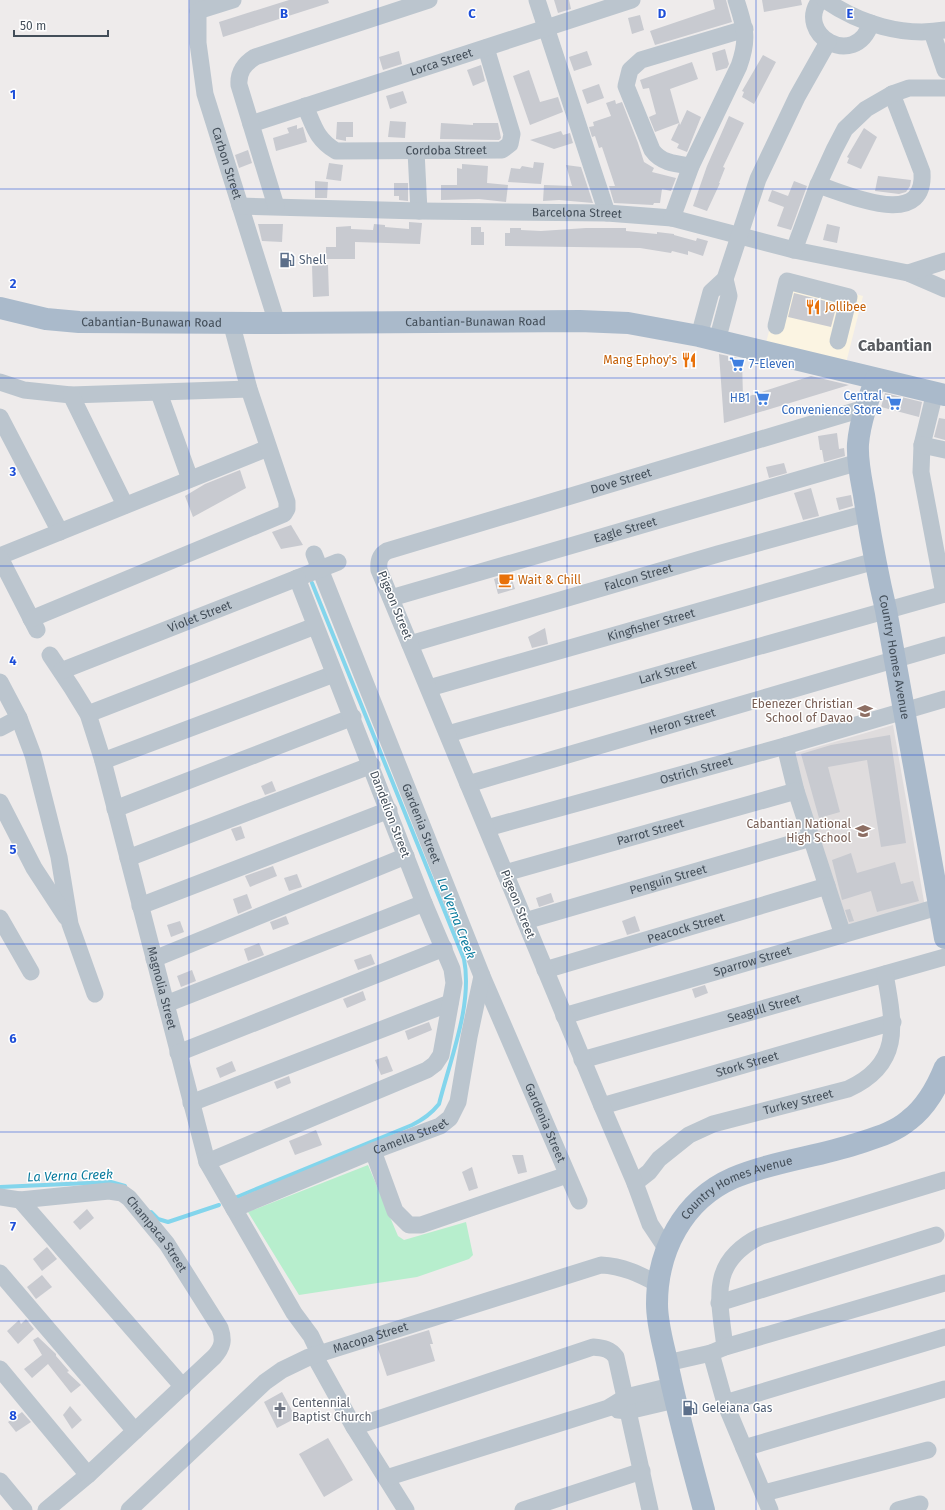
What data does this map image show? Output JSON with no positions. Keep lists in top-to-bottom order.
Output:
{
  "streets": {
    "main road": ["Cabantian-Bunawan Road", "Country Homes Avenue"],
    "street": [
      "Lorca Street",
      "Cordoba Street",
      "Carbon Street",
      "Barcelona Street",
      "Dove Street",
      "Eagle Street",
      "Falcon Street",
      "Pigeon Street",
      "Violet Street",
      "Kingfisher Street",
      "Lark Street",
      "Heron Street",
      "Ostrich Street",
      "Dandelion Street",
      "Gardenia Street",
      "Parrot Street",
      "Penguin Street",
      "Peacock Street",
      "Sparrow Street",
      "Magnolia Street",
      "Seagull Street",
      "Stork Street",
      "Turkey Street",
      "Camella Street",
      "Champaca Street",
      "Macopa Street"
    ]
  },
  "crossings": [
    ["Lorca Street", "Cordoba Street"],
    ["Carbon Street", "Barcelona Street"],
    ["Carbon Street", "Cabantian-Bunawan Road"],
    ["Cabantian-Bunawan Road", "Country Homes Avenue"],
    ["Dove Street", "Pigeon Street"],
    ["Dove Street", "Country Homes Avenue"],
    ["Eagle Street", "Pigeon Street"],
    ["Eagle Street", "Country Homes Avenue"],
    ["Falcon Street", "Pigeon Street"],
    ["Falcon Street", "Country Homes Avenue"],
    ["Pigeon Street", "Kingfisher Street"],
    ["Pigeon Street", "Country Homes Avenue"],
    ["Pigeon Street", "Lark Street"],
    ["Pigeon Street", "Heron Street"],
    ["Pigeon Street", "Ostrich Street"],
    ["Pigeon Street", "Parrot Street"],
    ["Pigeon Street", "Penguin Street"],
    ["Pigeon Street", "Peacock Street"],
    ["Pigeon Street", "Sparrow Street"],
    ["Pigeon Street", "Seagull Street"],
    ["Pigeon Street", "Stork Street"],
    ["Pigeon Street", "Turkey Street"],
    ["Violet Street", "Dandelion Street"],
    ["Violet Street", "Gardenia Street"],
    ["Violet Street", "Magnolia Street"],
    ["Kingfisher Street", "Country Homes Avenue"],
    ["Country Homes Avenue", "Lark Street"],
    ["Country Homes Avenue", "Heron Street"],
    ["Country Homes Avenue", "Ostrich Street"],
    ["Country Homes Avenue", "Sparrow Street"],
    ["Country Homes Avenue", "Macopa Street"],
    ["Dandelion Street", "Magnolia Street"],
    ["Gardenia Street", "Camella Street"],
    ["Magnolia Street", "Camella Street"],
    ["Magnolia Street", "Macopa Street"],
    ["Seagull Street", "Turkey Street"],
    ["Stork Street", "Turkey Street"]
  ],
  "districts": ["Cabantian"],
  "water": ["La Verna Creek"],
  "places": {
    "fuel station": ["Shell", "Geleiana Gas"],
    "restaurant": ["Jollibee", "Mang Ephoy's"],
    "supermarket": ["7-Eleven", "HB1", "Central Convenience Store"],
    "cafe": ["Wait & Chill"],
    "school or university": ["Ebenezer Christian School of Davao", "Cabantian National High School"],
    "church": ["Centennial Baptist Church"]
  },
  "scale_bar": "50 m",
  "grid": {
    "columns": [
      "B",
      "C",
      "D",
      "E"
    ],
    "rows": [
      "1",
      "2",
      "3",
      "4",
      "5",
      "6",
      "7",
      "8"
    ]
  }
}
